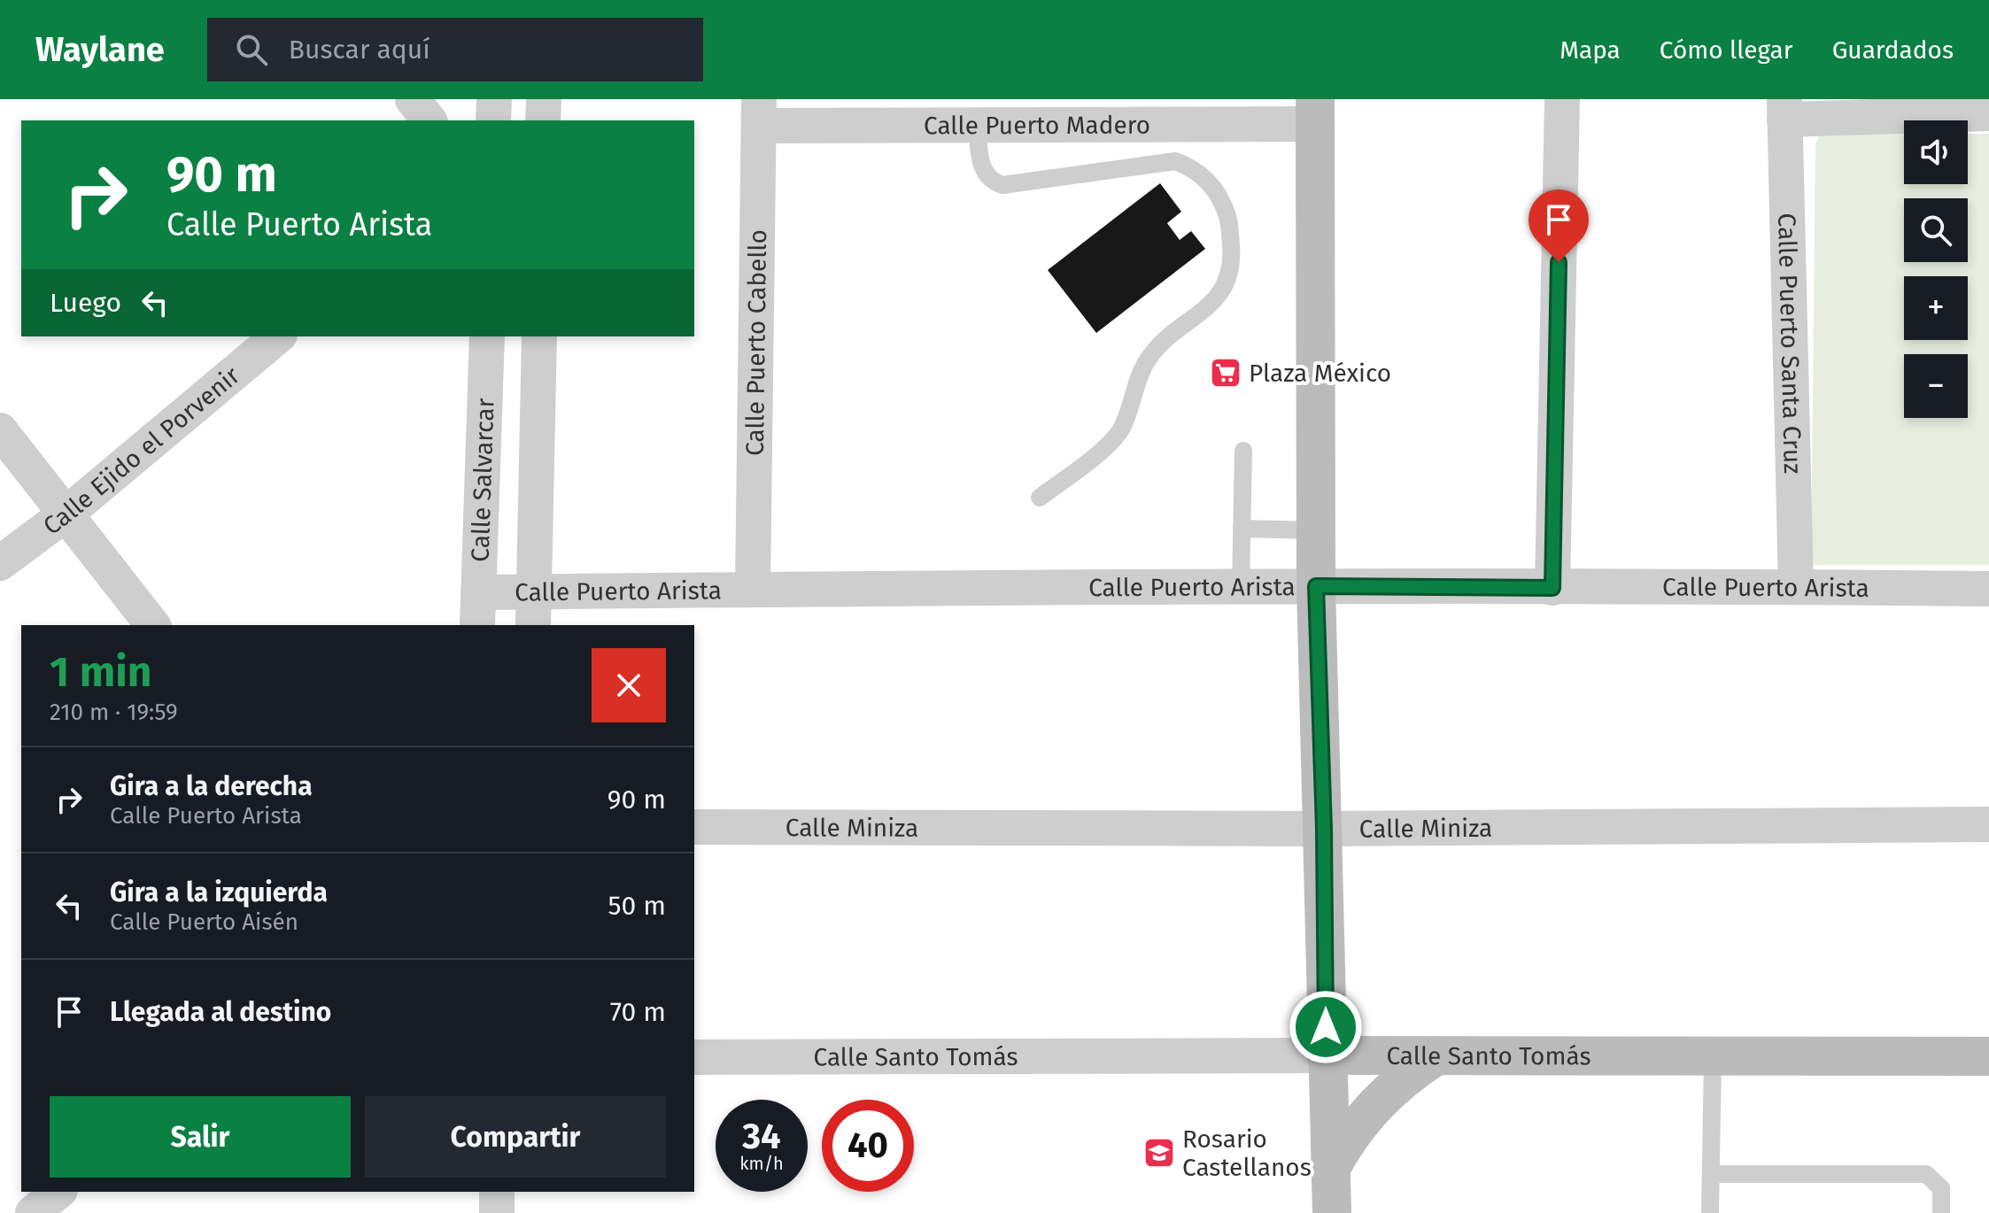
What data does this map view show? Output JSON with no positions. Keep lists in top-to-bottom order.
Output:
{
  "streets": {
    "street": [
      "Calle Puerto Madero",
      "Calle Puerto Santa Cruz",
      "Calle Puerto Cabello",
      "Calle Ejido el Porvenir",
      "Calle Salvarcar",
      "Calle Puerto Arista",
      "Calle Miniza",
      "Calle Santo Tomás"
    ]
  },
  "crossings": [
    ["Calle Puerto Madero", "Calle Puerto Cabello"],
    ["Calle Puerto Santa Cruz", "Calle Puerto Arista"],
    ["Calle Puerto Cabello", "Calle Puerto Arista"],
    ["Calle Salvarcar", "Calle Puerto Arista"]
  ],
  "places": {
    "supermarket": ["Plaza México"],
    "school or university": ["Rosario Castellanos"]
  },
  "page": {
    "header": "Waylane",
    "search": "Buscar aquí",
    "nav": ["Mapa", "Cómo llegar", "Guardados"],
    "map_buttons": ["+", "−"],
    "turn": ["90 m", "Calle Puerto Arista"],
    "then": "Luego",
    "heading": ["1 min", "210 m · 19:59"],
    "list": [
      {
        "name": "Gira a la derecha",
        "note": "Calle Puerto Arista",
        "value": "90 m"
      },
      {
        "name": "Gira a la izquierda",
        "note": "Calle Puerto Aisén",
        "value": "50 m"
      },
      {
        "name": "Llegada al destino",
        "value": "70 m"
      }
    ],
    "buttons": ["Salir", "Compartir"],
    "speed": "34 km/h",
    "limit": "40"
  }
}
